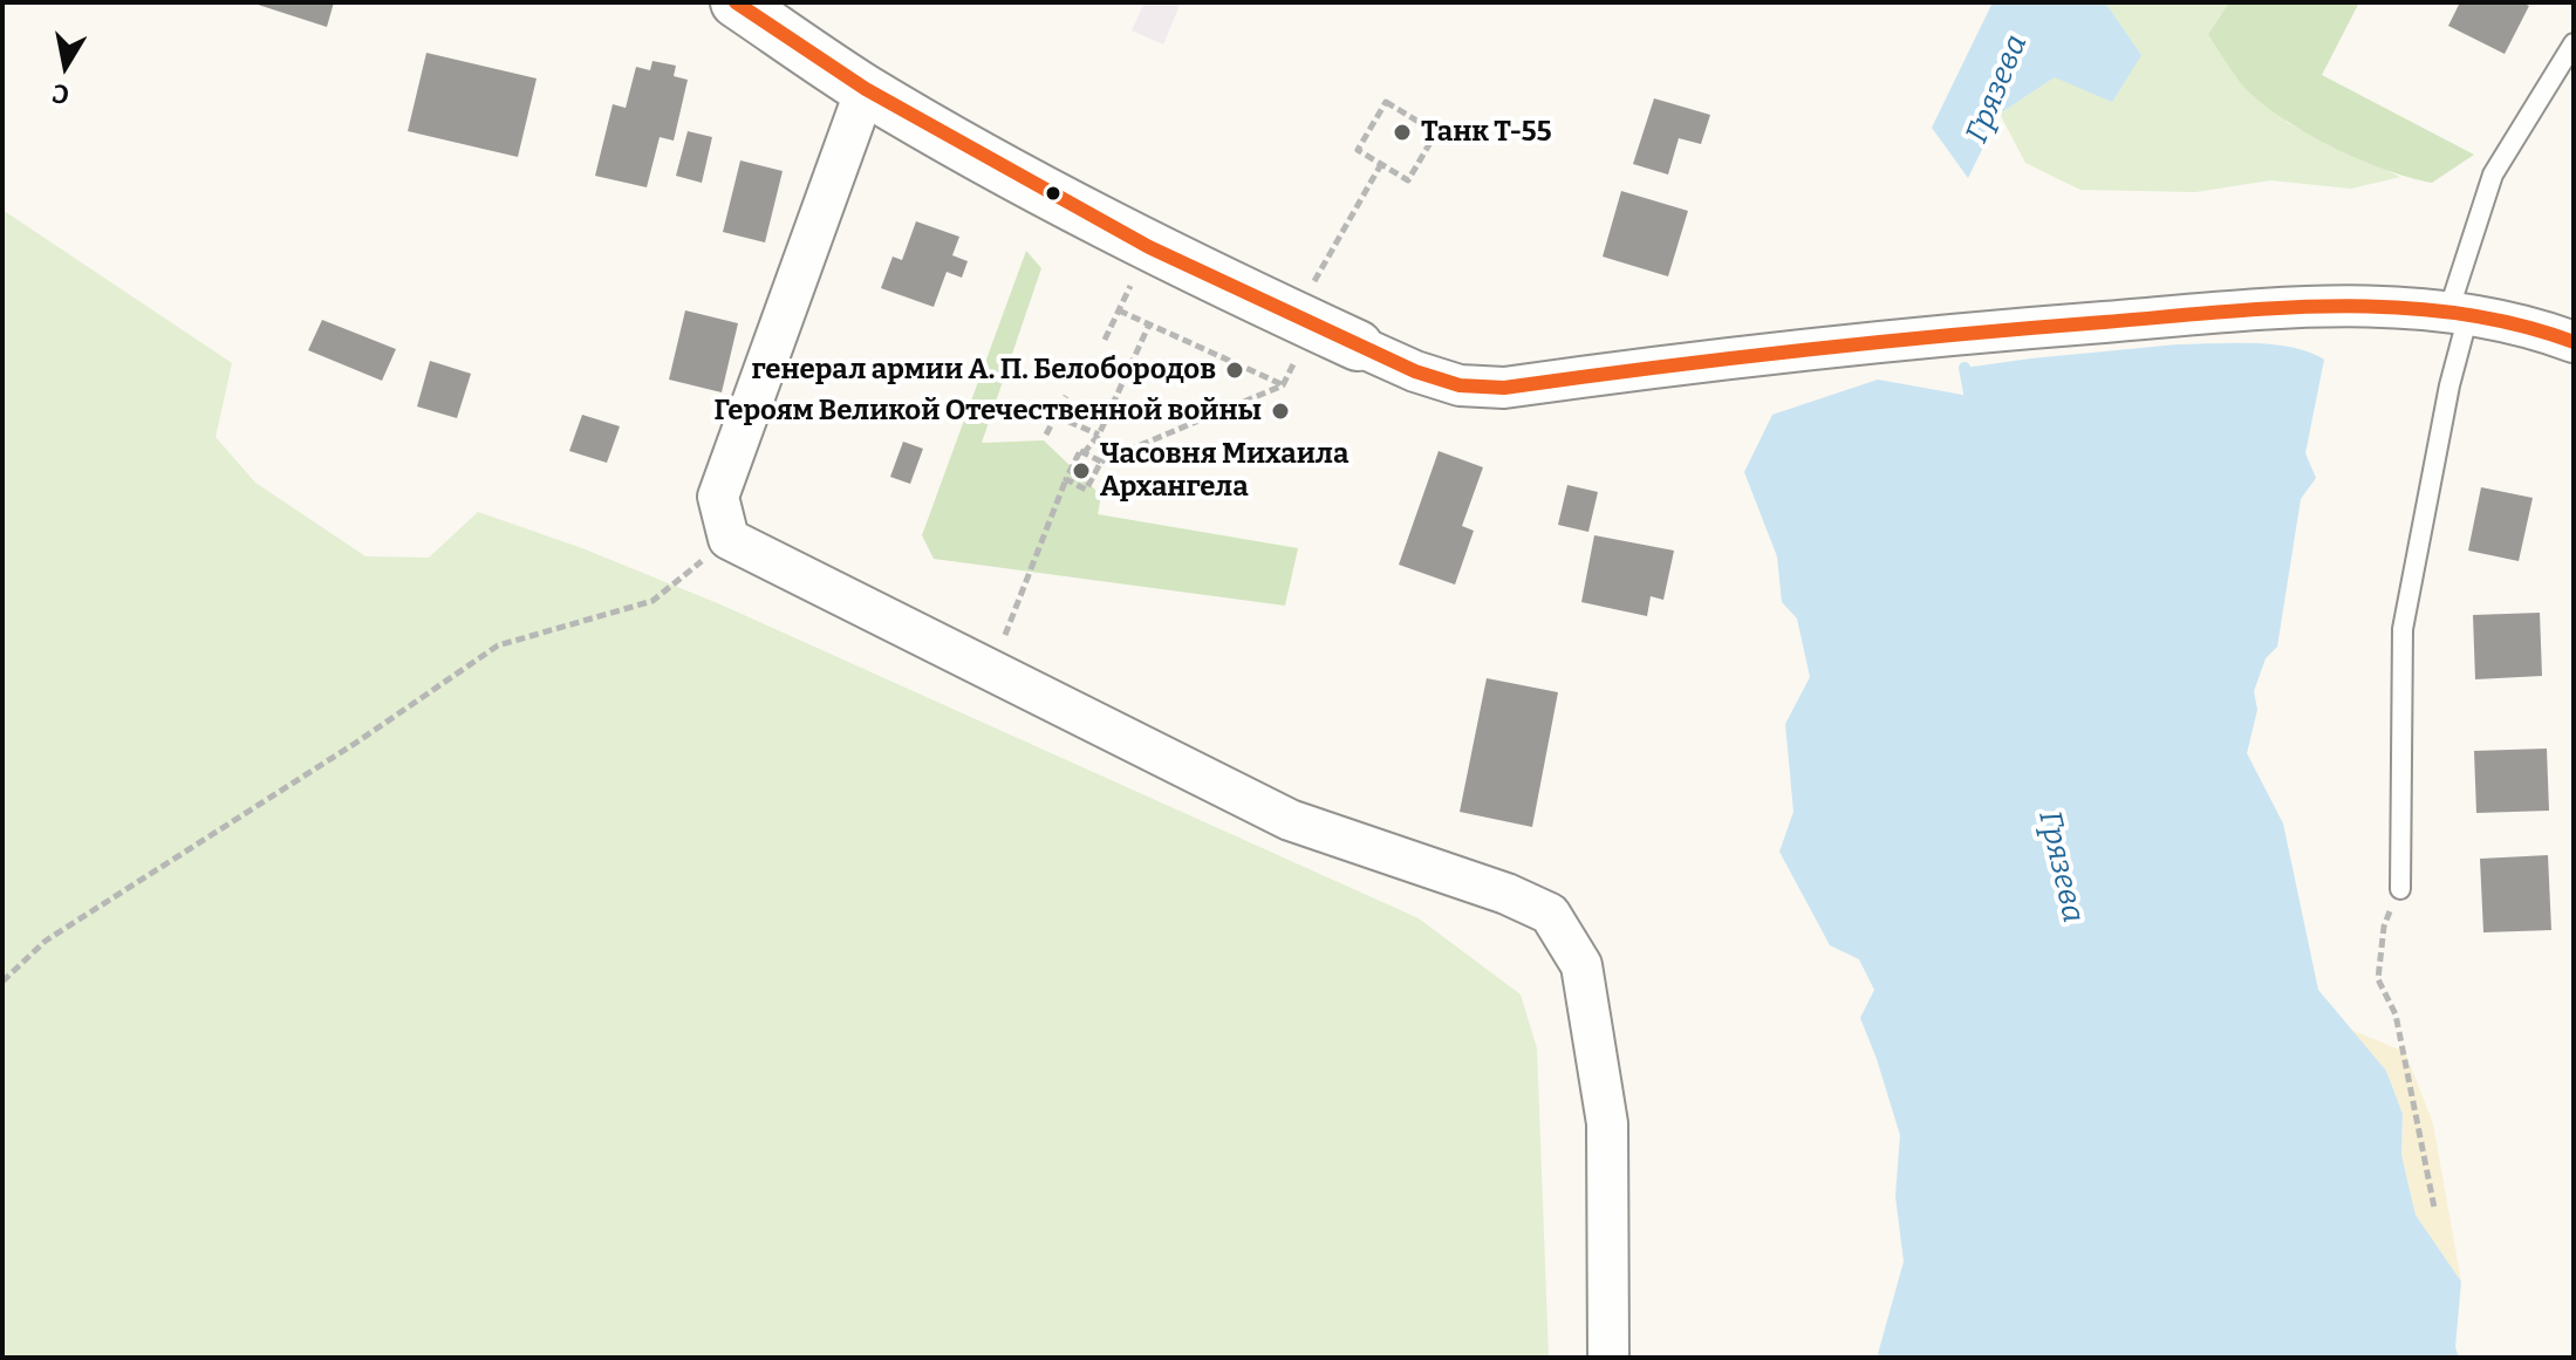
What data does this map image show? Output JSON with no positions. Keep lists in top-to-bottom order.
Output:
{
  "water": ["Грязева"],
  "places": [
    "Танк Т-55",
    "генерал армии А. П. Белобородов",
    "Героям Великой Отечественной войны",
    "Часовня Михаила Архангела"
  ],
  "north": "bottom"
}
